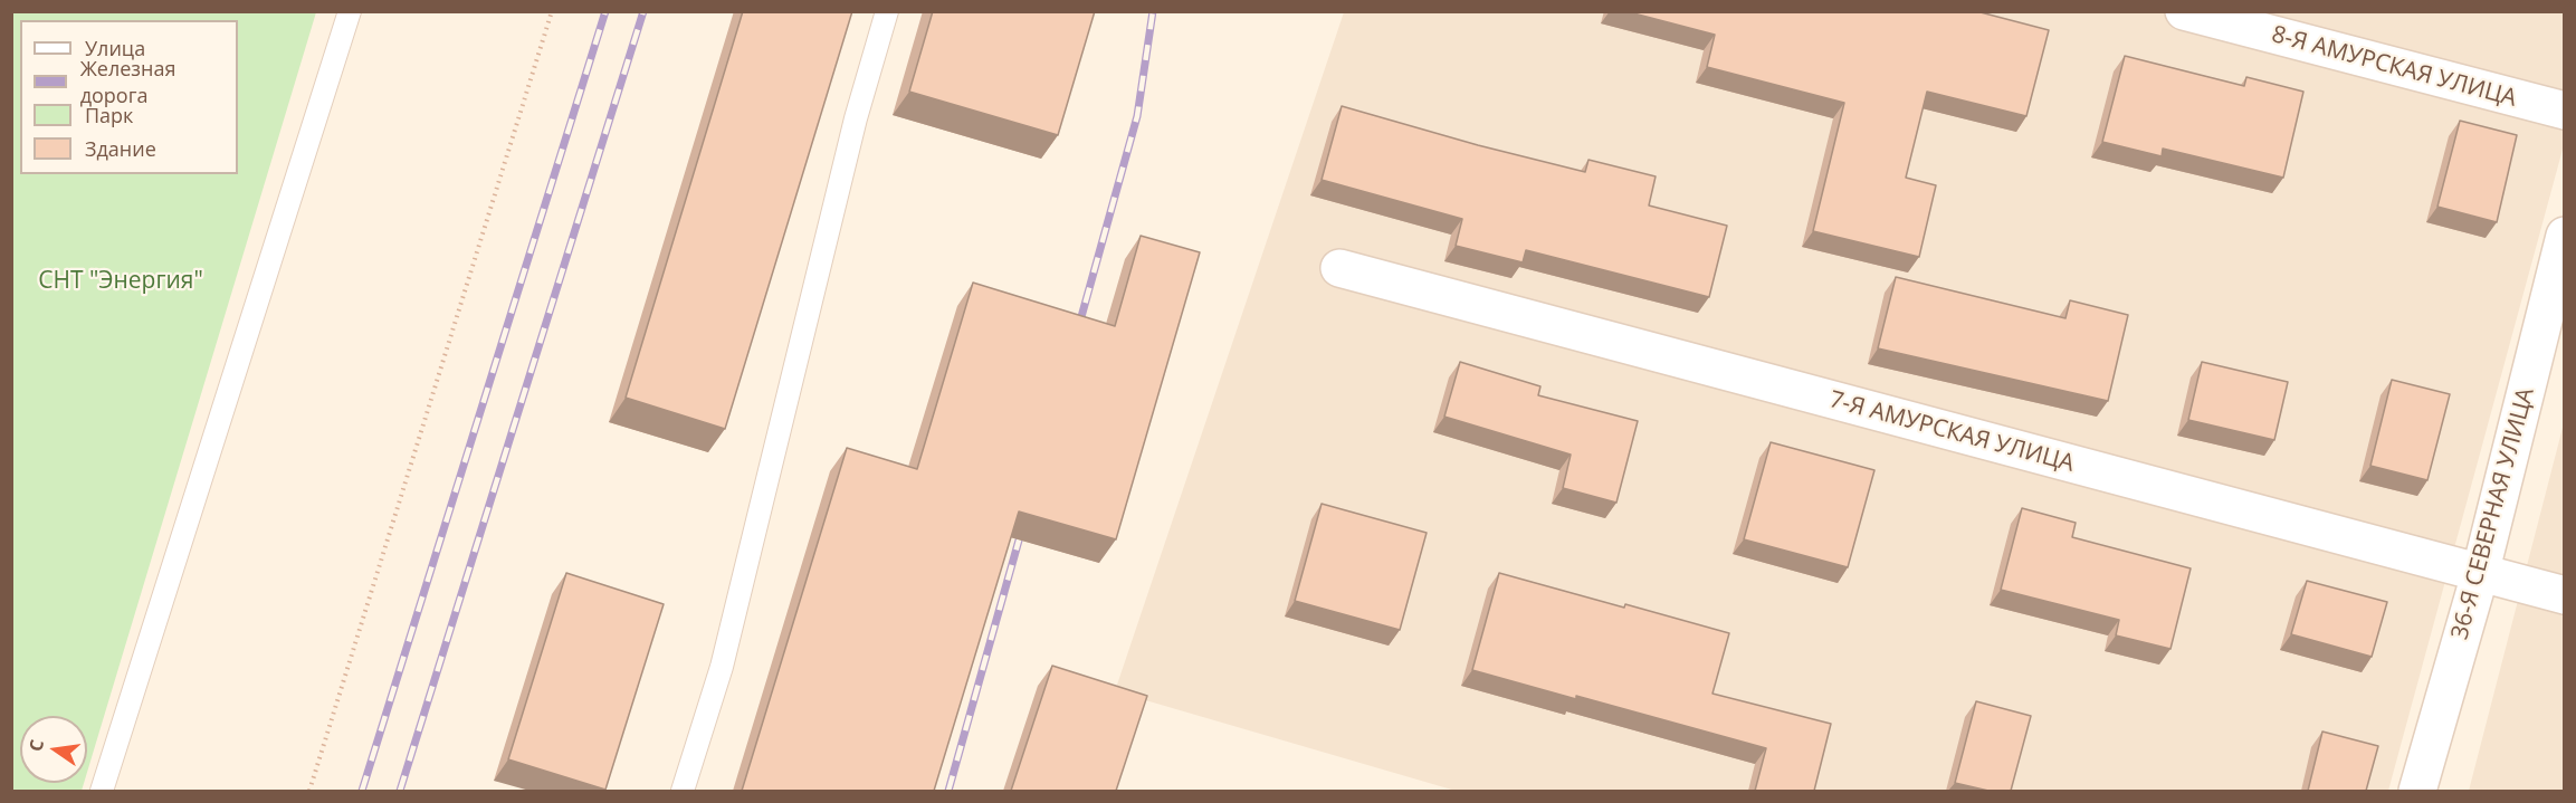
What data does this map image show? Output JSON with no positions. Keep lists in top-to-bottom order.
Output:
{
  "streets": {
    "street": ["8-Я АМУРСКАЯ УЛИЦА", "7-Я АМУРСКАЯ УЛИЦА", "36-Я СЕВЕРНАЯ УЛИЦА"]
  },
  "crossings": [
    ["7-Я АМУРСКАЯ УЛИЦА", "36-Я СЕВЕРНАЯ УЛИЦА"]
  ],
  "parks": ["СНТ \"Энергия\""],
  "legend": [
    "Улица",
    "Железная дорога",
    "Парк",
    "Здание"
  ],
  "north": "left"
}
